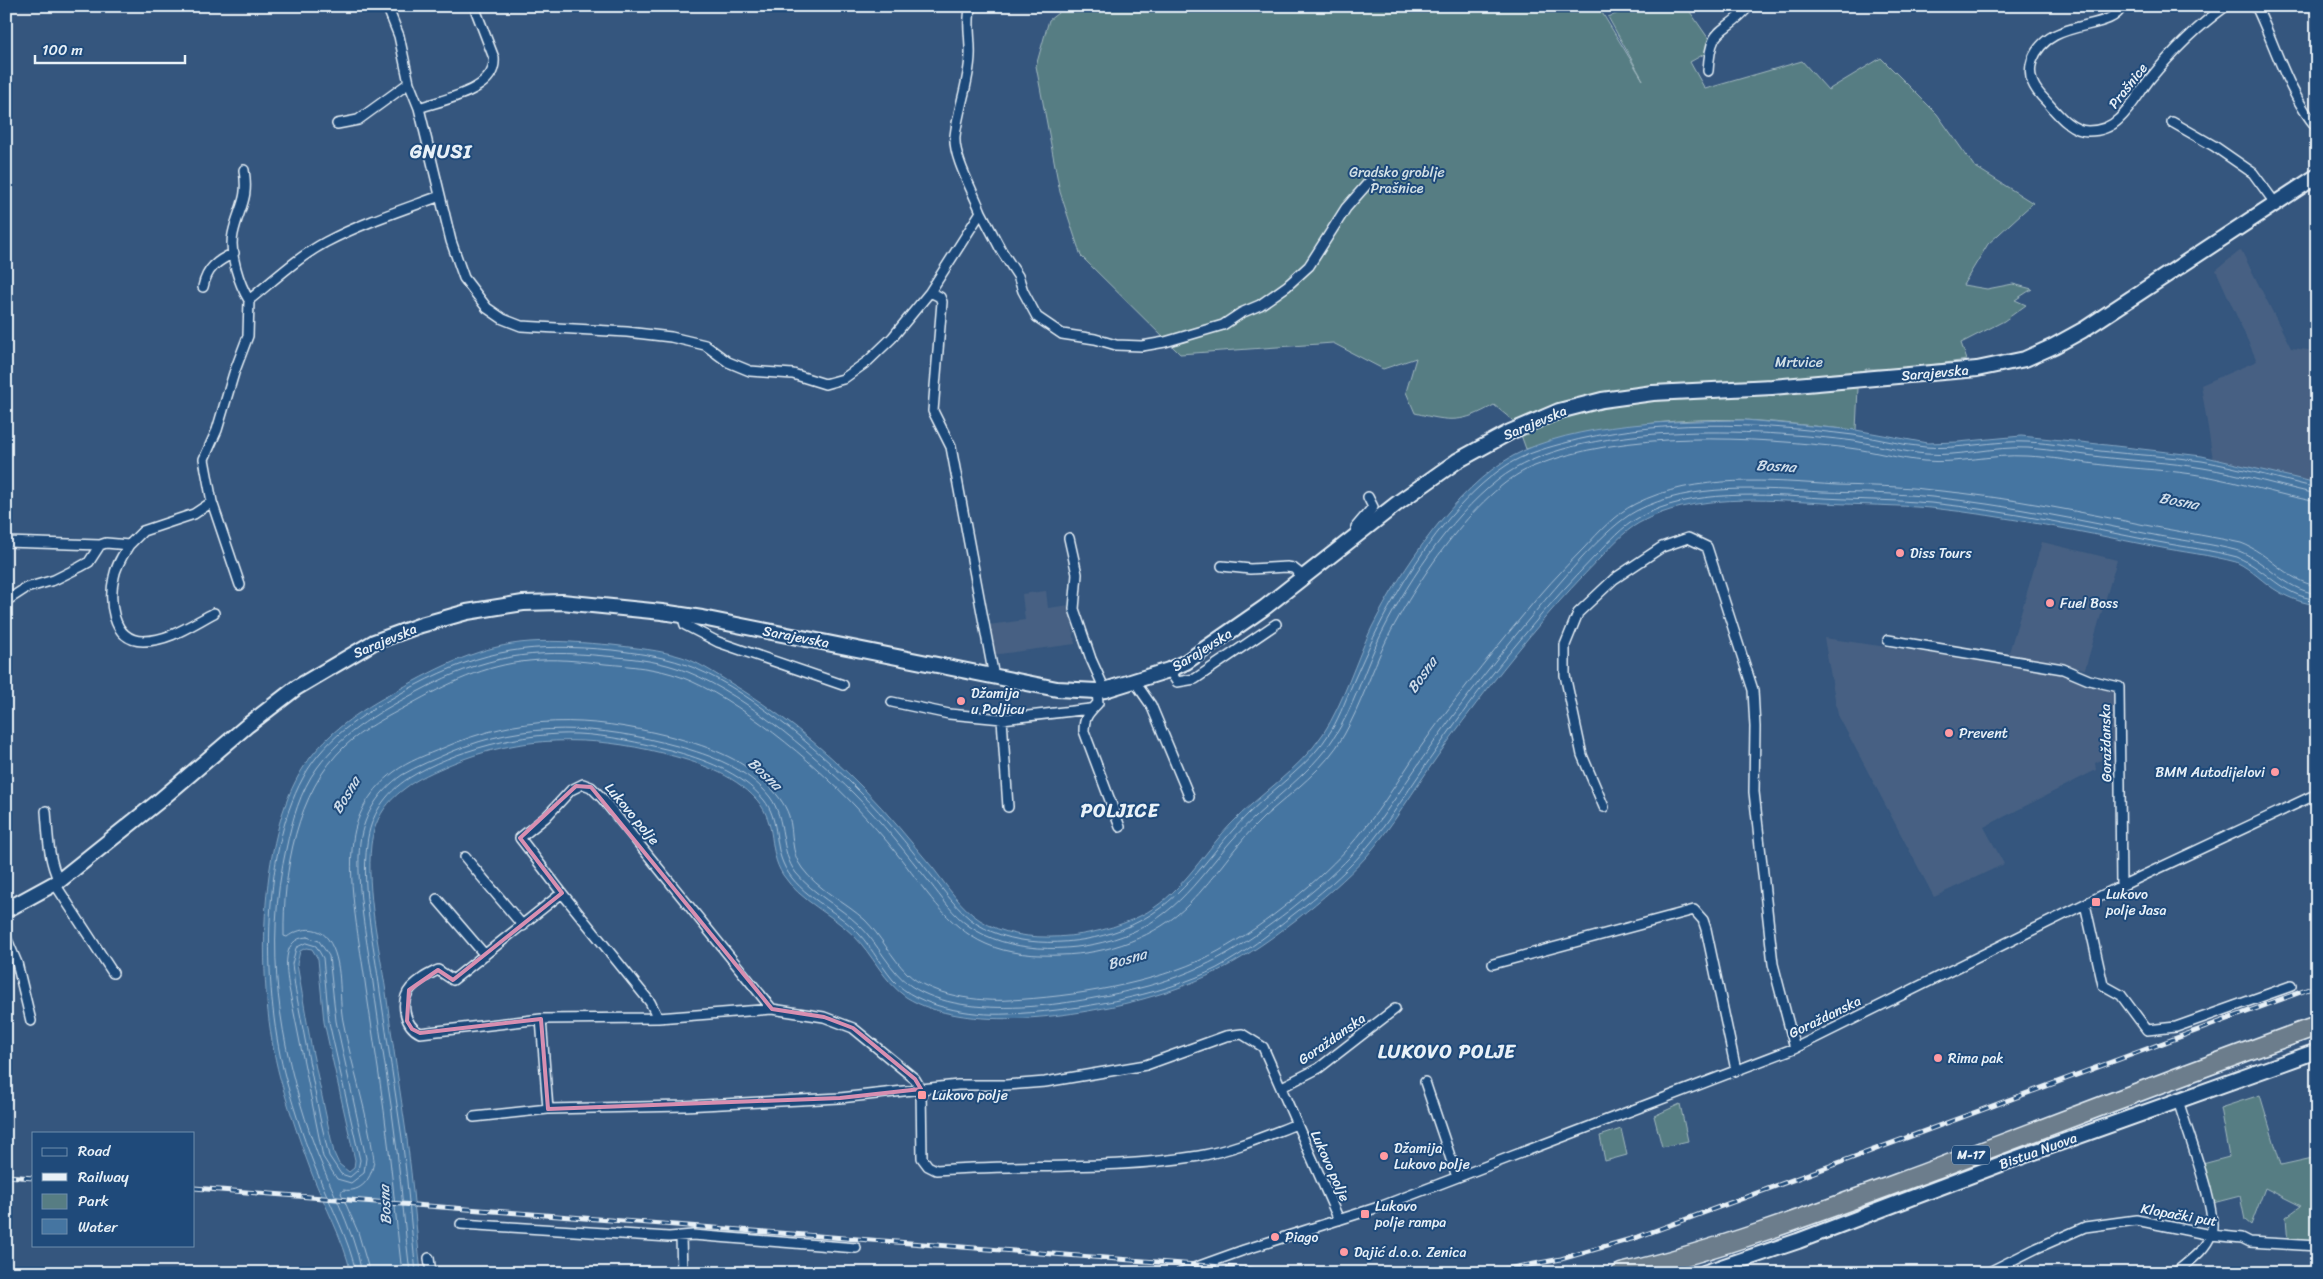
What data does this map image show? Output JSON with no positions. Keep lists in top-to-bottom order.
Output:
{
  "streets": {
    "highway": ["M-17"],
    "main road": ["Sarajevska", "Bistua Nuova"],
    "street": [
      "Prašnice",
      "Goraždanska",
      "Lukovo polje",
      "Klopački put"
    ]
  },
  "crossings": [
    ["Goraždanska", "Lukovo polje"]
  ],
  "districts": ["GNUSI", "POLJICE", "LUKOVO POLJE"],
  "water": ["Bosna"],
  "parks": ["Gradsko groblje Prašnice", "Mrtvice"],
  "places": {
    "other": [
      "Diss Tours",
      "Fuel Boss",
      "Džamija u Poljicu",
      "Prevent",
      "BMM Autodijelovi",
      "Rima pak",
      "Džamija Lukovo polje",
      "Piago",
      "Dajić d.o.o. Zenica"
    ],
    "transit": ["Lukovo polje Jasa", "Lukovo polje", "Lukovo polje rampa"]
  },
  "legend": [
    "Road",
    "Railway",
    "Park",
    "Water"
  ],
  "scale_bar": "100 m"
}
